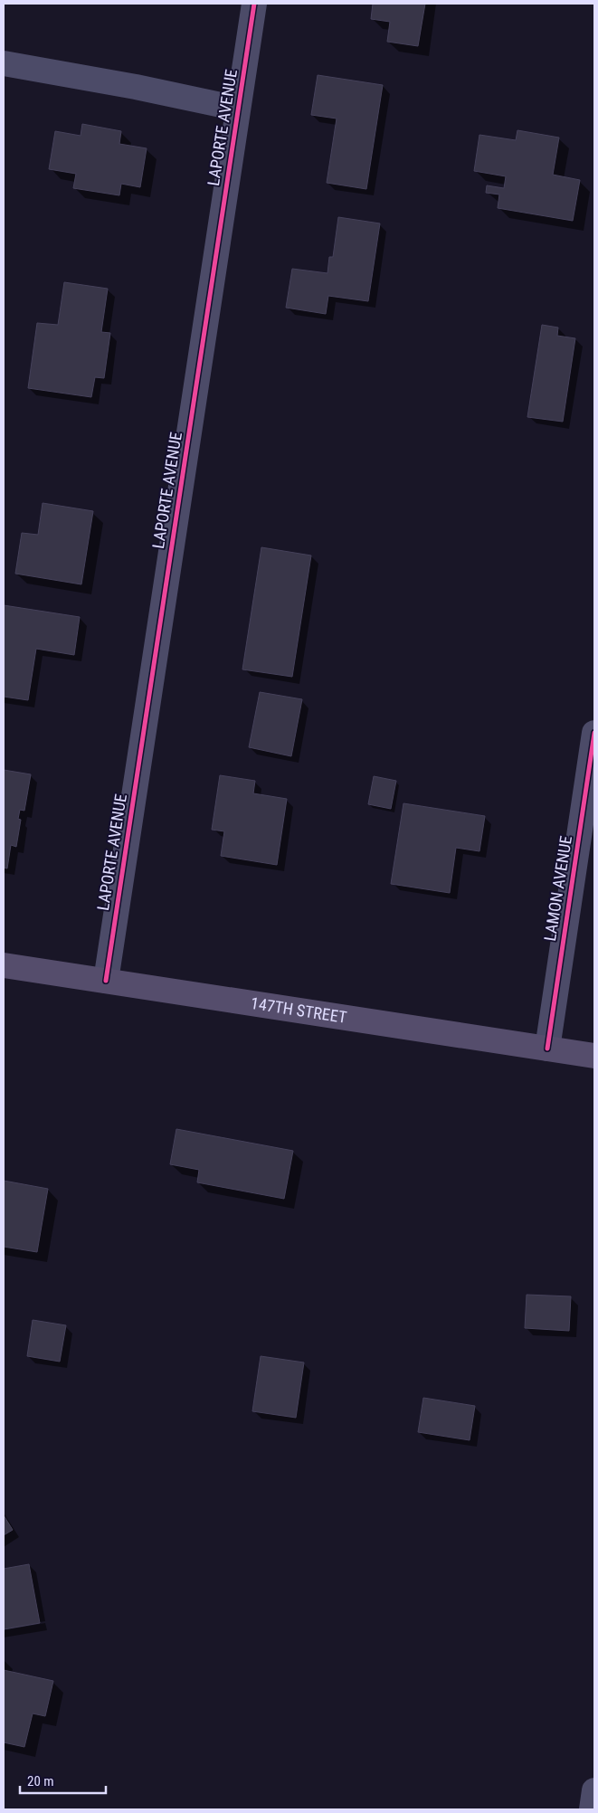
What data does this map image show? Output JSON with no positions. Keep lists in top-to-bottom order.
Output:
{
  "streets": {
    "main road": ["147TH STREET"],
    "street": ["LAPORTE AVENUE", "LAMON AVENUE"]
  },
  "crossings": [
    ["LAPORTE AVENUE", "147TH STREET"],
    ["LAMON AVENUE", "147TH STREET"]
  ],
  "scale_bar": "20 m"
}
